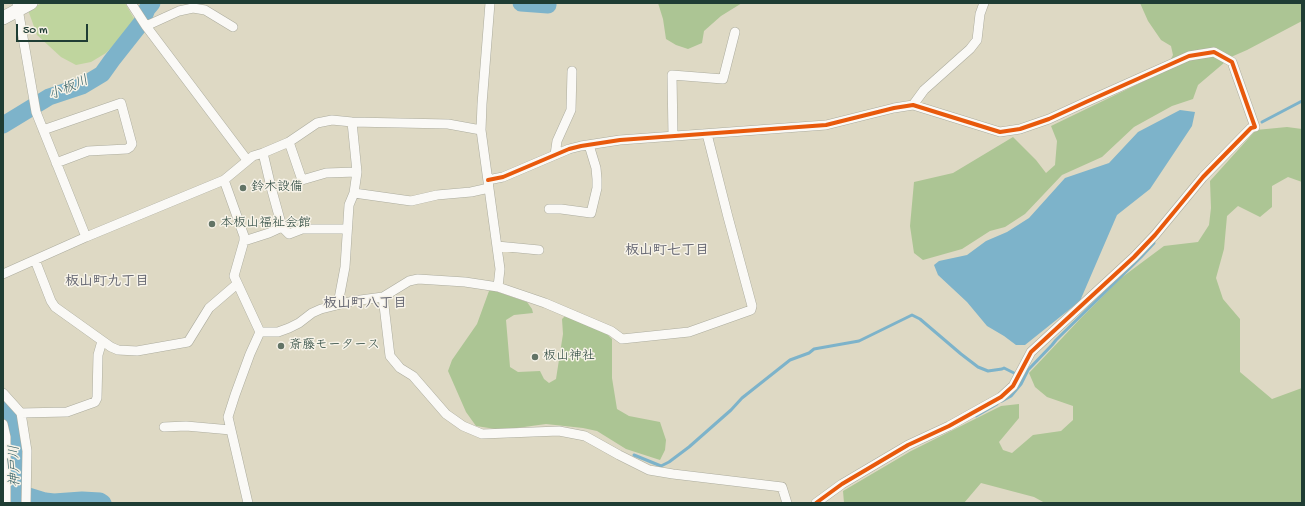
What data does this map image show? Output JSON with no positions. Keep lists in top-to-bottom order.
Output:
{
  "districts": ["板山町七丁目", "板山町九丁目", "板山町八丁目"],
  "water": ["小板川", "神戸川"],
  "places": [
    "鈴木設備",
    "本板山福祉会館",
    "斎藤モータース",
    "板山神社"
  ],
  "scale_bar": "50 m"
}
